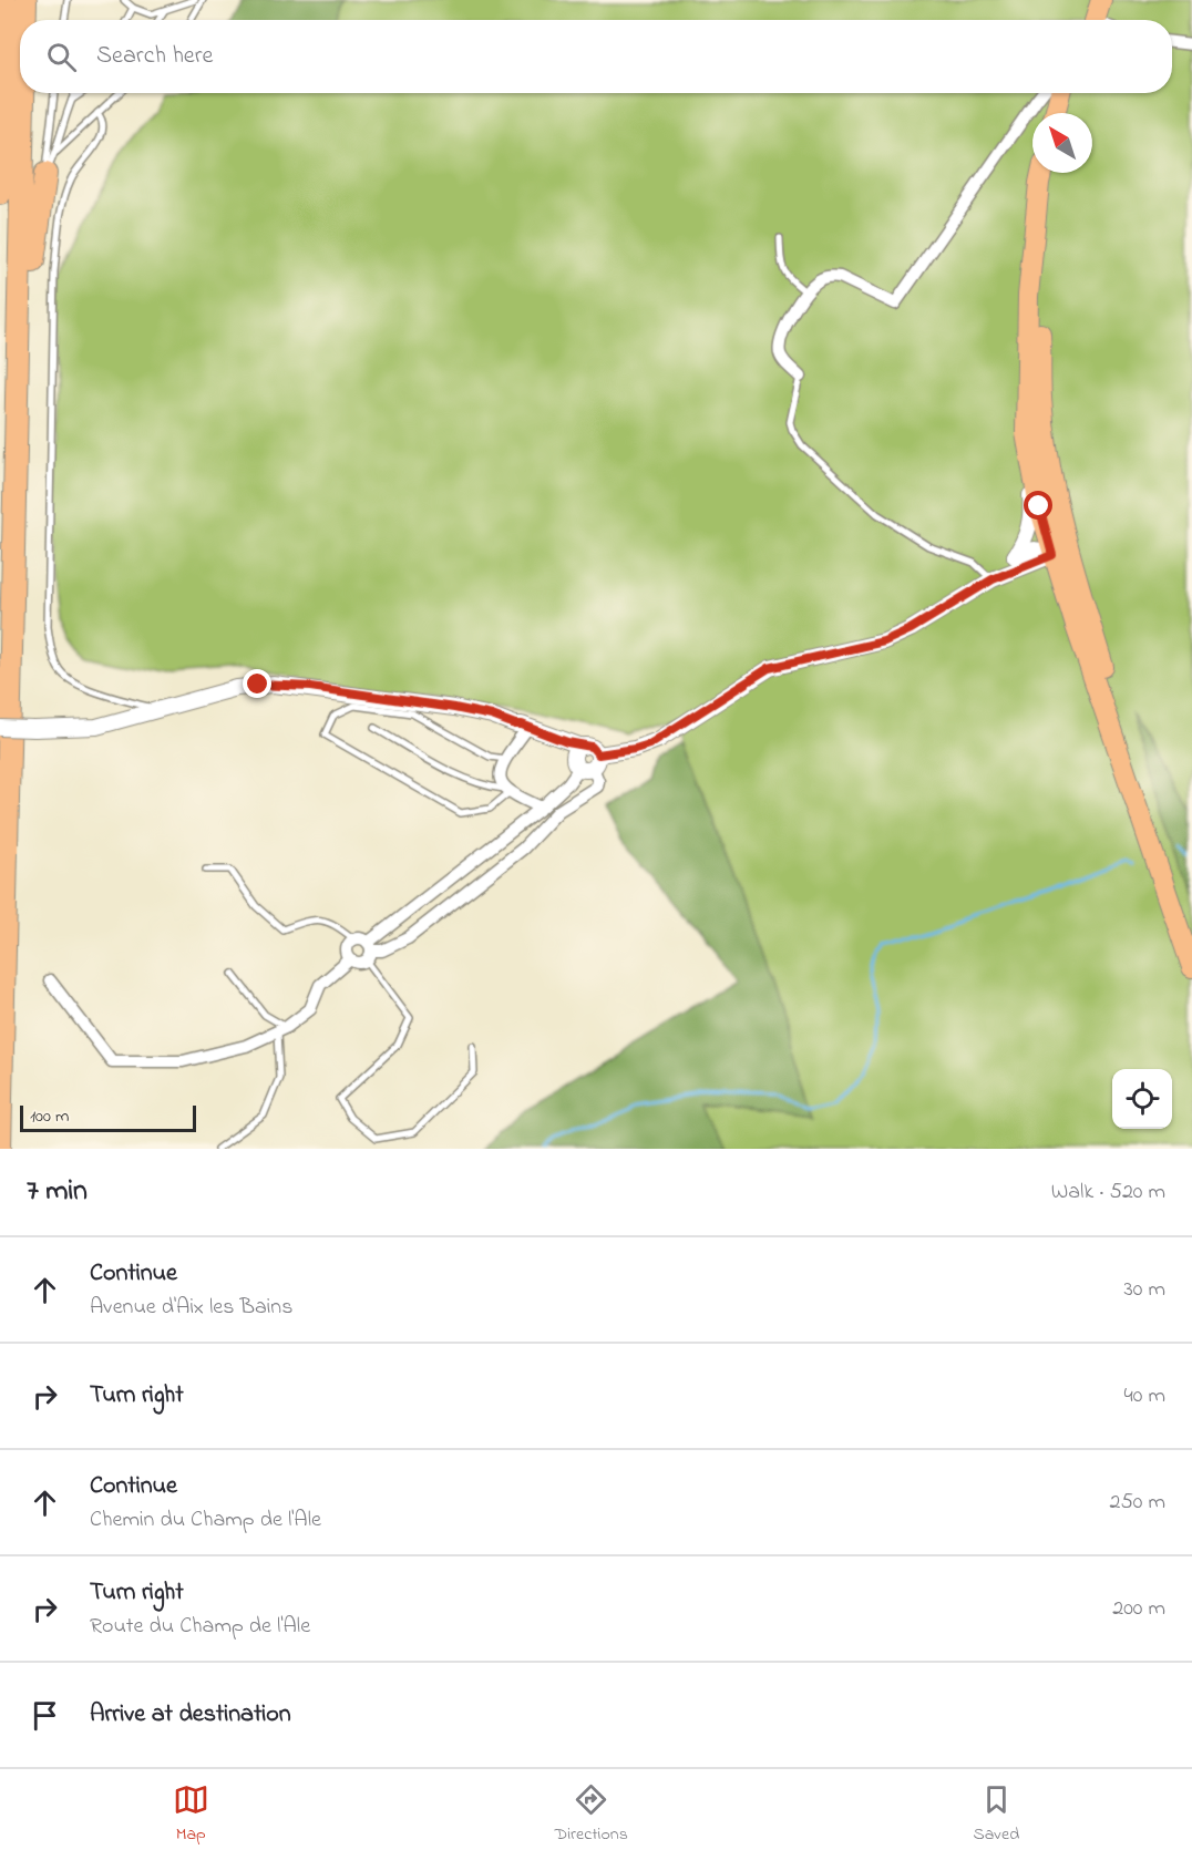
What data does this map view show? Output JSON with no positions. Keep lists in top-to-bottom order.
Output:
{
  "scale_bar": "100 m",
  "north": "top left",
  "page": {
    "search": "Search here",
    "scale": "100 m",
    "heading": ["7 min", "Walk · 520 m"],
    "list": [
      ["Continue", "Avenue d'Aix les Bains", "30 m"],
      ["Turn right", "40 m"],
      ["Continue", "Chemin du Champ de l'Ale", "250 m"],
      ["Turn right", "Route du Champ de l'Ale", "200 m"],
      "Arrive at destination"
    ],
    "nav": ["Map", "Directions", "Saved"]
  }
}
